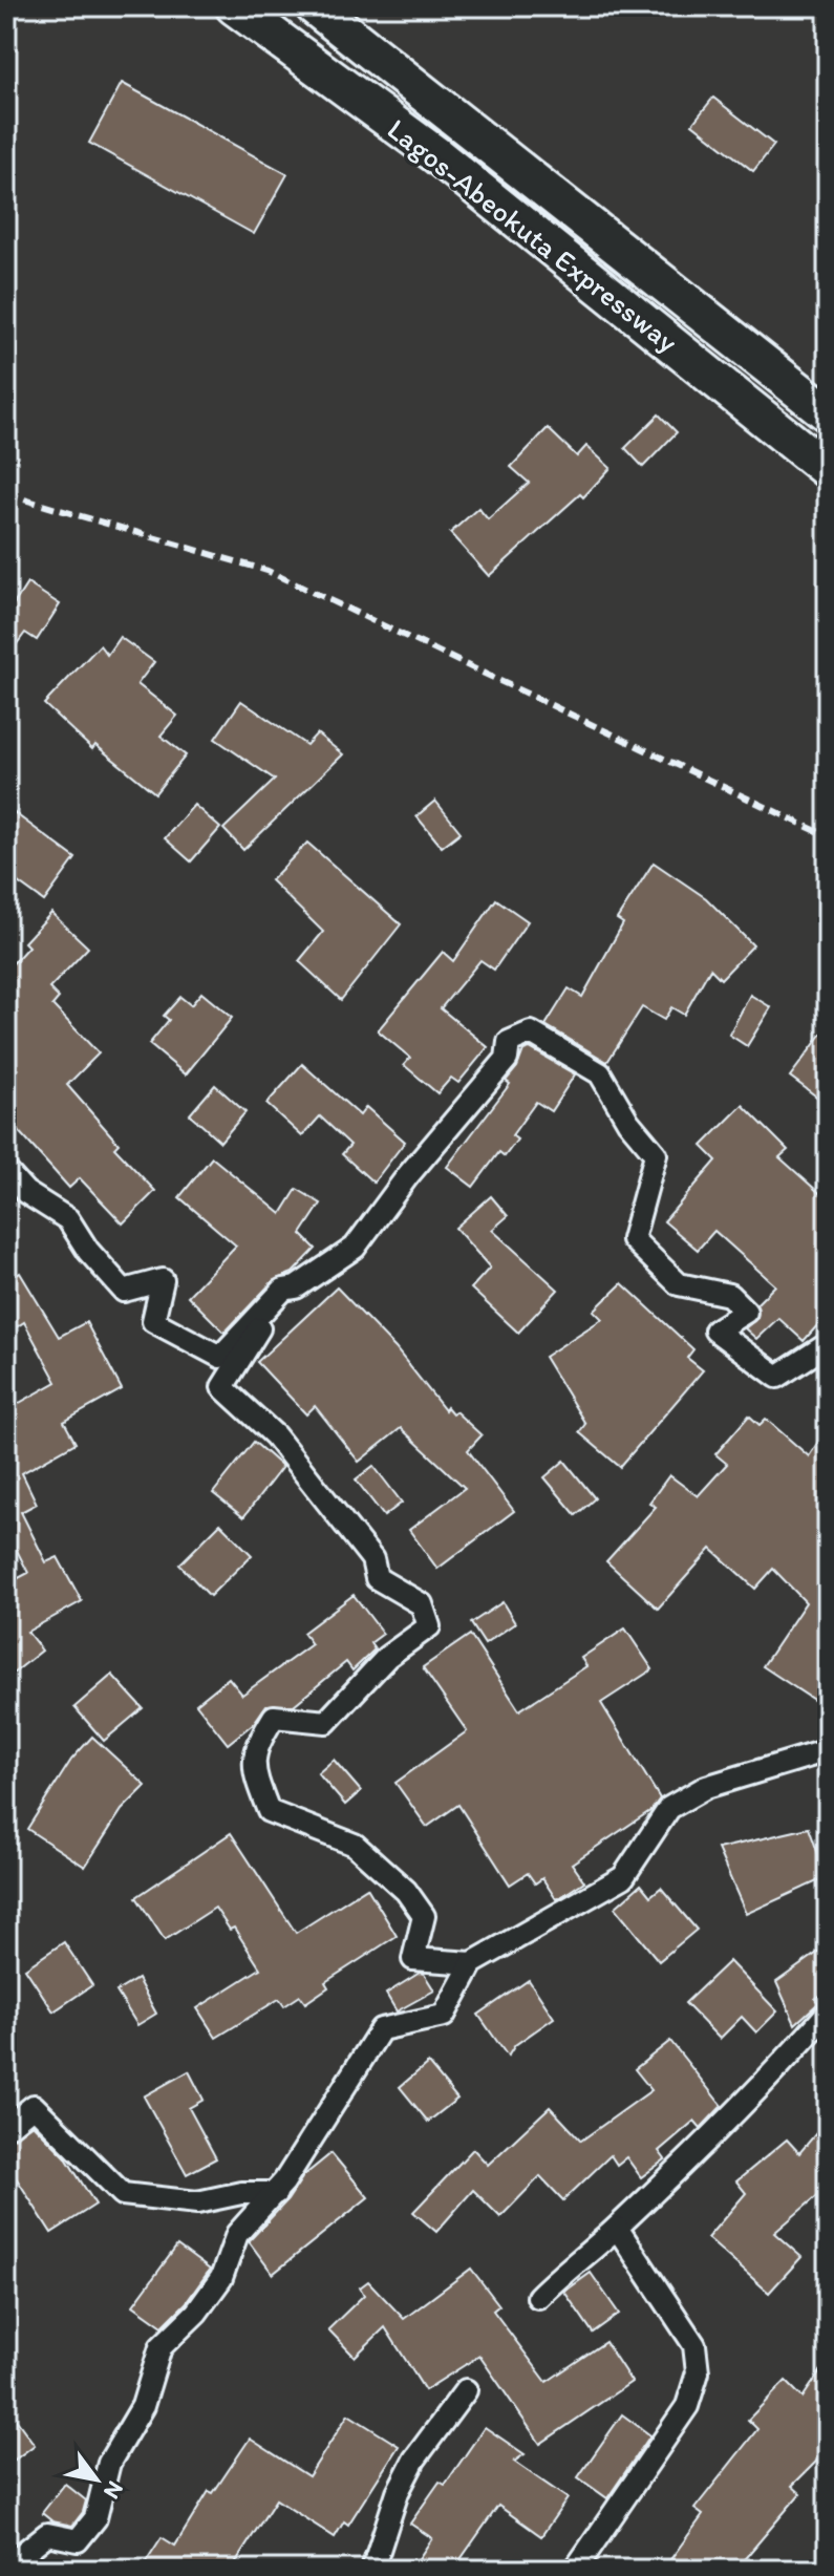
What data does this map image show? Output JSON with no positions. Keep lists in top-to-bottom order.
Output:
{
  "streets": {
    "highway": ["Lagos-Abeokuta Expressway"]
  },
  "north": "bottom right"
}
